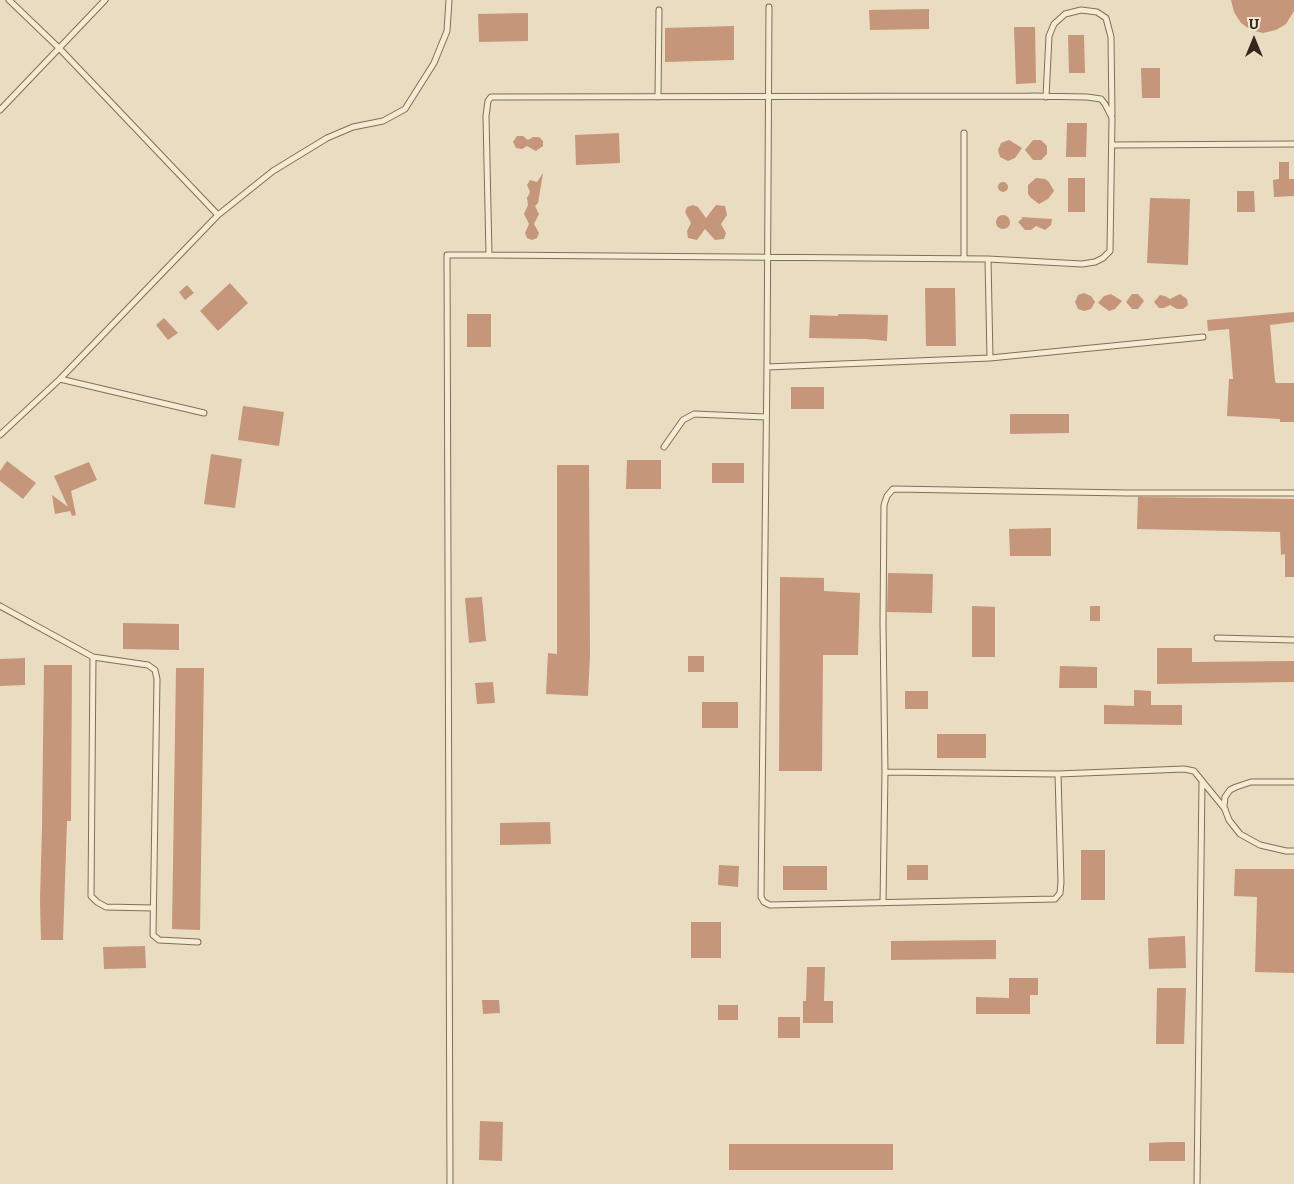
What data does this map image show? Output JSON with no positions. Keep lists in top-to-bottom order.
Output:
{
  "north": "top"
}
